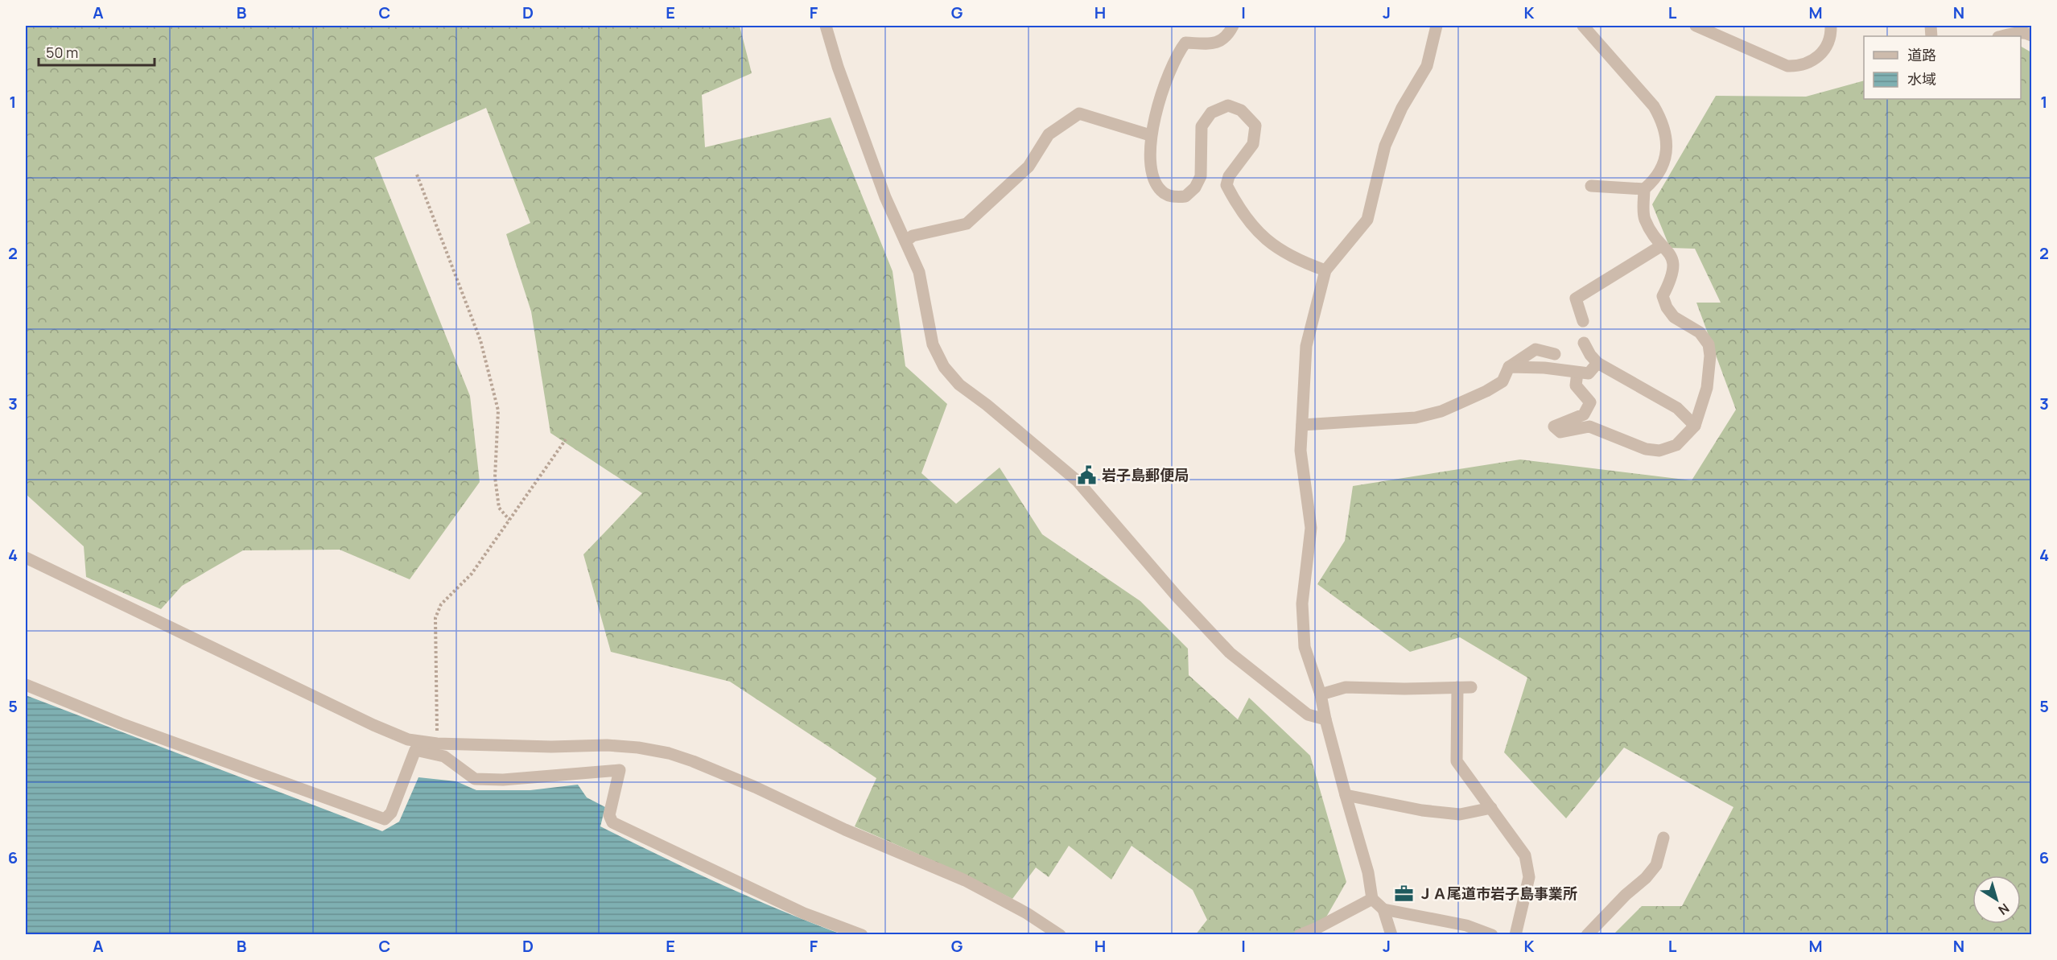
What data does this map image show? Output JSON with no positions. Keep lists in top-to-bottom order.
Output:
{
  "places": {
    "public building": ["岩子島郵便局"],
    "office": ["ＪＡ尾道市岩子島事業所"]
  },
  "legend": ["道路", "水域"],
  "scale_bar": "50 m",
  "north": "bottom right",
  "grid": {
    "columns": [
      "A",
      "B",
      "C",
      "D",
      "E",
      "F",
      "G",
      "H",
      "I",
      "J",
      "K",
      "L",
      "M",
      "N"
    ],
    "rows": [
      "1",
      "2",
      "3",
      "4",
      "5",
      "6"
    ]
  }
}
